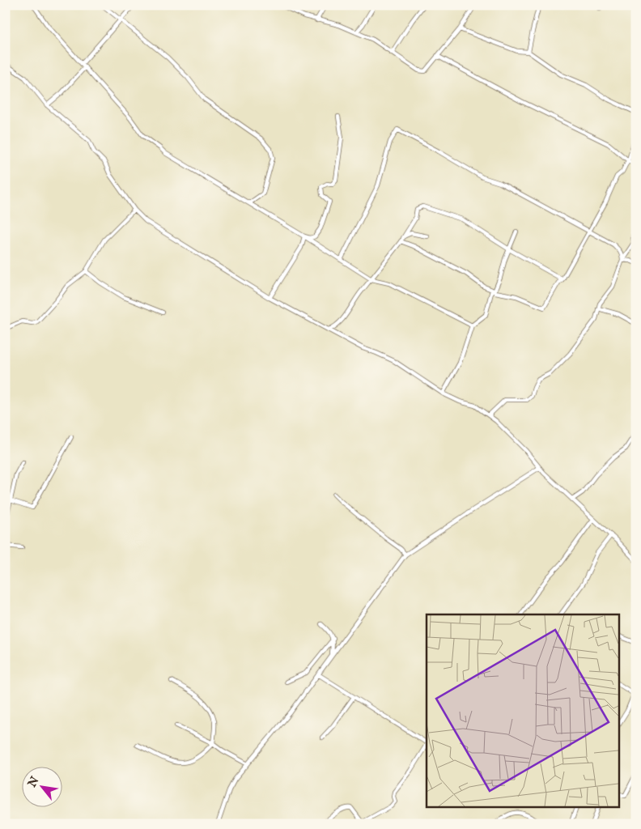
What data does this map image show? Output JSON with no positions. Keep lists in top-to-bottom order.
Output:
{
  "north": "top left"
}
